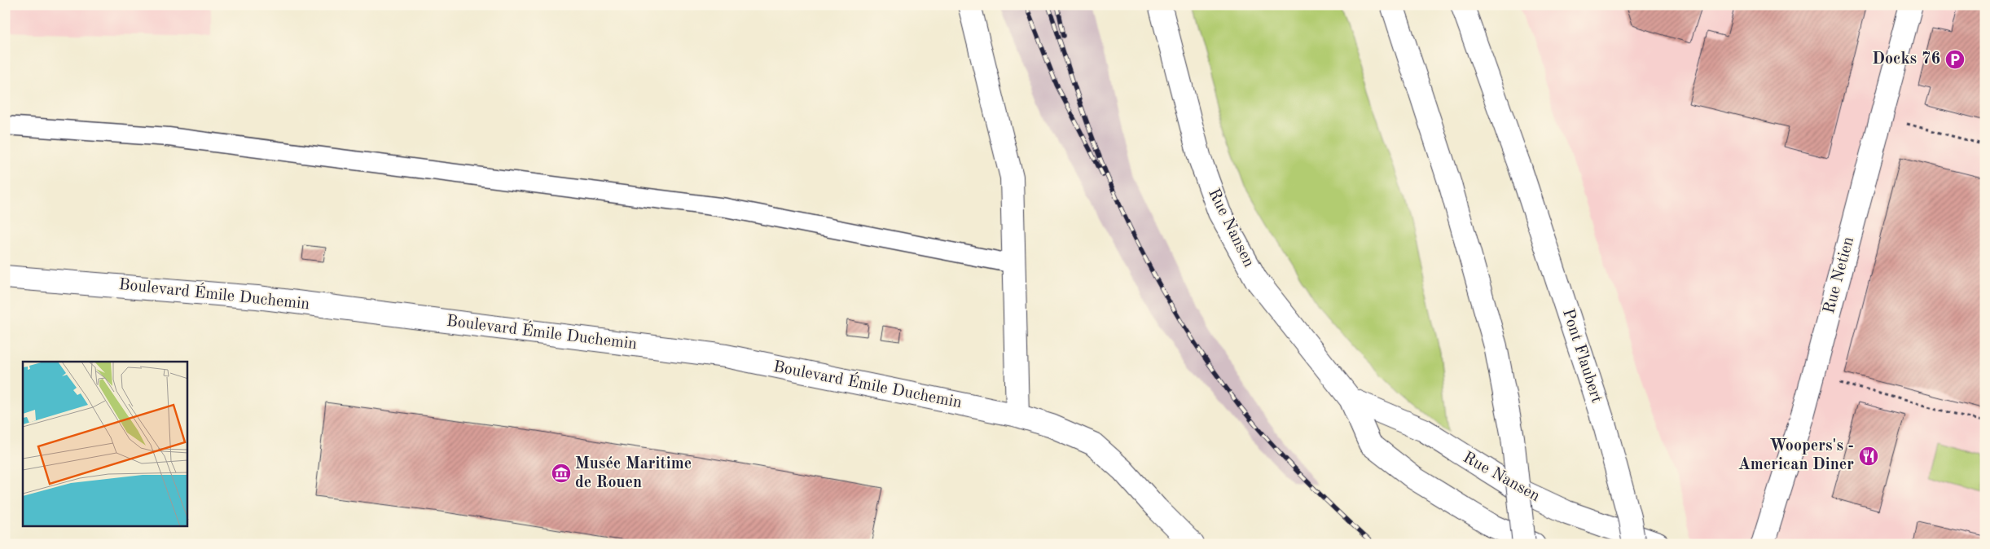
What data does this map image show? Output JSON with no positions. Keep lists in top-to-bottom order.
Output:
{
  "streets": {
    "main road": [
      "Rue Nansen",
      "Rue Netien",
      "Boulevard Émile Duchemin",
      "Pont Flaubert"
    ]
  },
  "places": {
    "parking": ["Docks 76"],
    "restaurant": ["Woopers's - American Diner"],
    "museum": ["Musée Maritime de Rouen"]
  }
}
